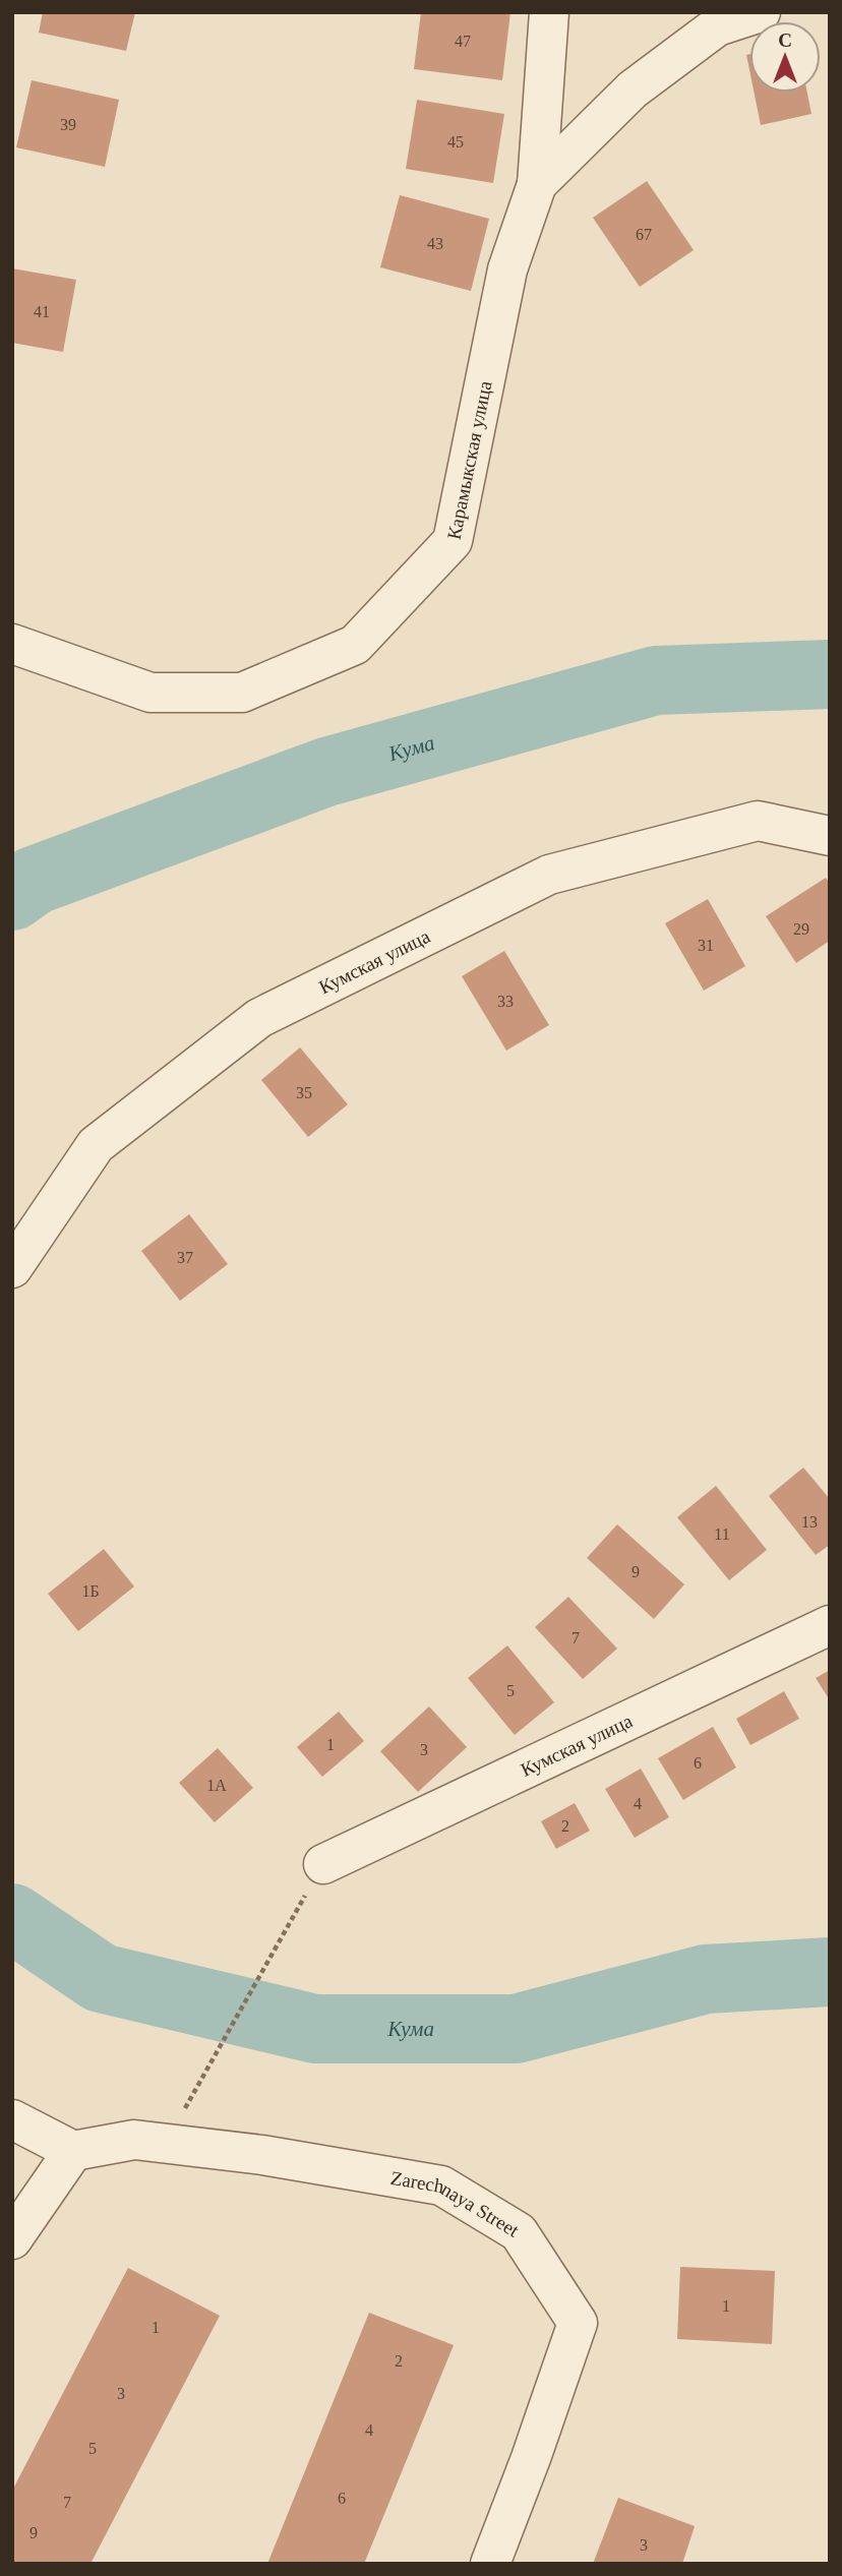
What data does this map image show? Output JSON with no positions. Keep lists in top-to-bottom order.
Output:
{
  "streets": {
    "street": ["Карамыкская улица", "Кумская улица", "Zarechnaya Street"]
  },
  "water": ["Кума"],
  "house_numbers": [
    "47",
    "39",
    "45",
    "67",
    "43",
    "41",
    "29",
    "31",
    "33",
    "35",
    "37",
    "13",
    "11",
    "9",
    "1Б",
    "7",
    "5",
    "1",
    "3",
    "6",
    "1А",
    "4",
    "2",
    "1",
    "1",
    "2",
    "3",
    "4",
    "5",
    "6",
    "7",
    "9",
    "3"
  ],
  "north": "top"
}
